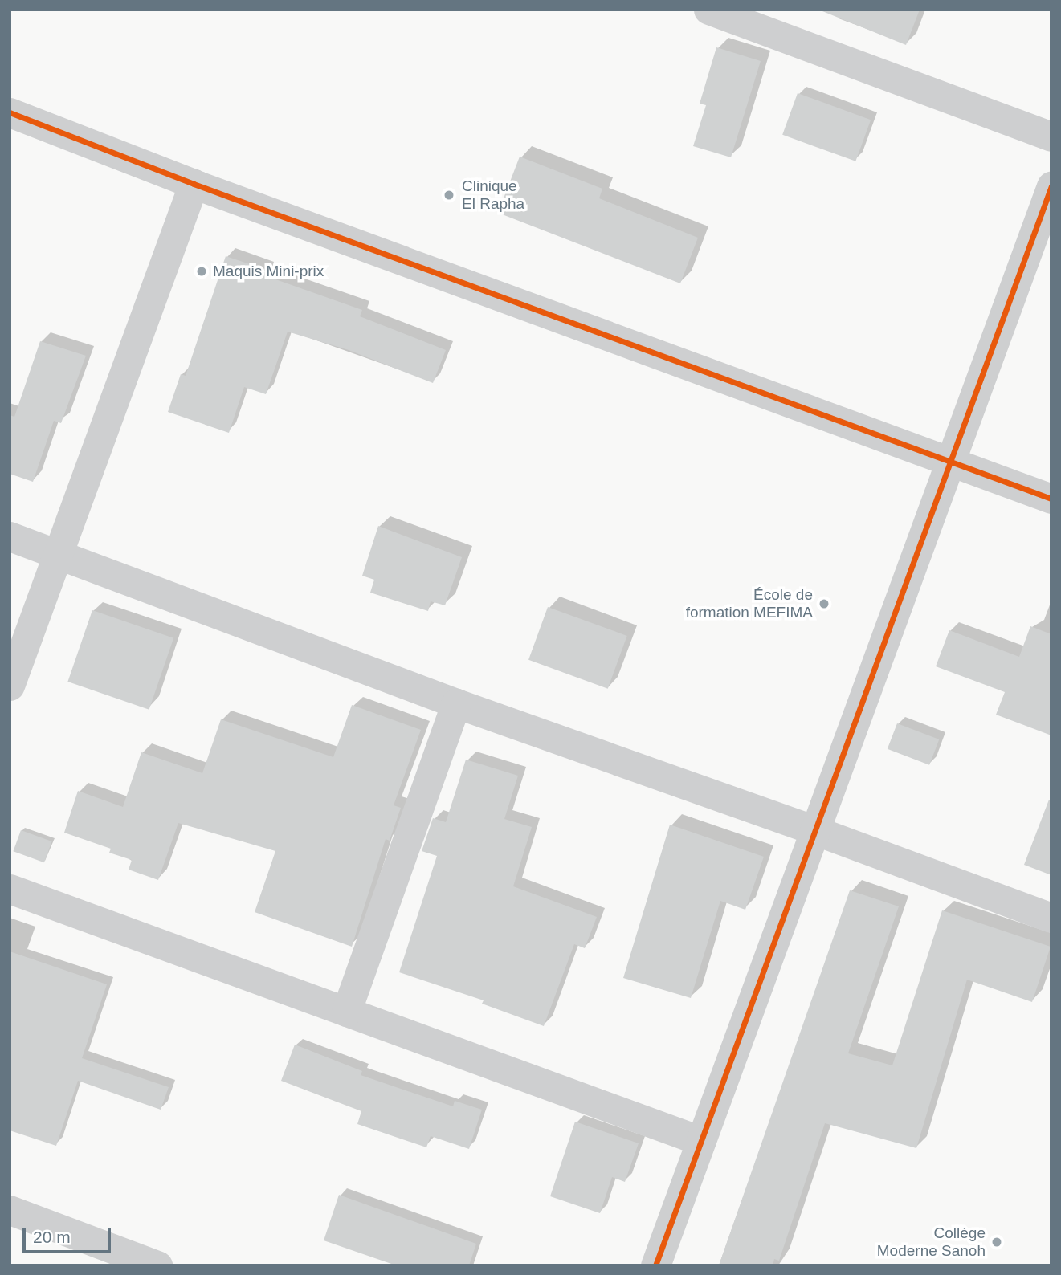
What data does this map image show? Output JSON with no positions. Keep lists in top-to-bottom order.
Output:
{
  "places": [
    "Clinique El Rapha",
    "Maquis Mini-prix",
    "École de formation MEFIMA",
    "Collège Moderne Sanoh"
  ],
  "scale_bar": "20 m"
}
